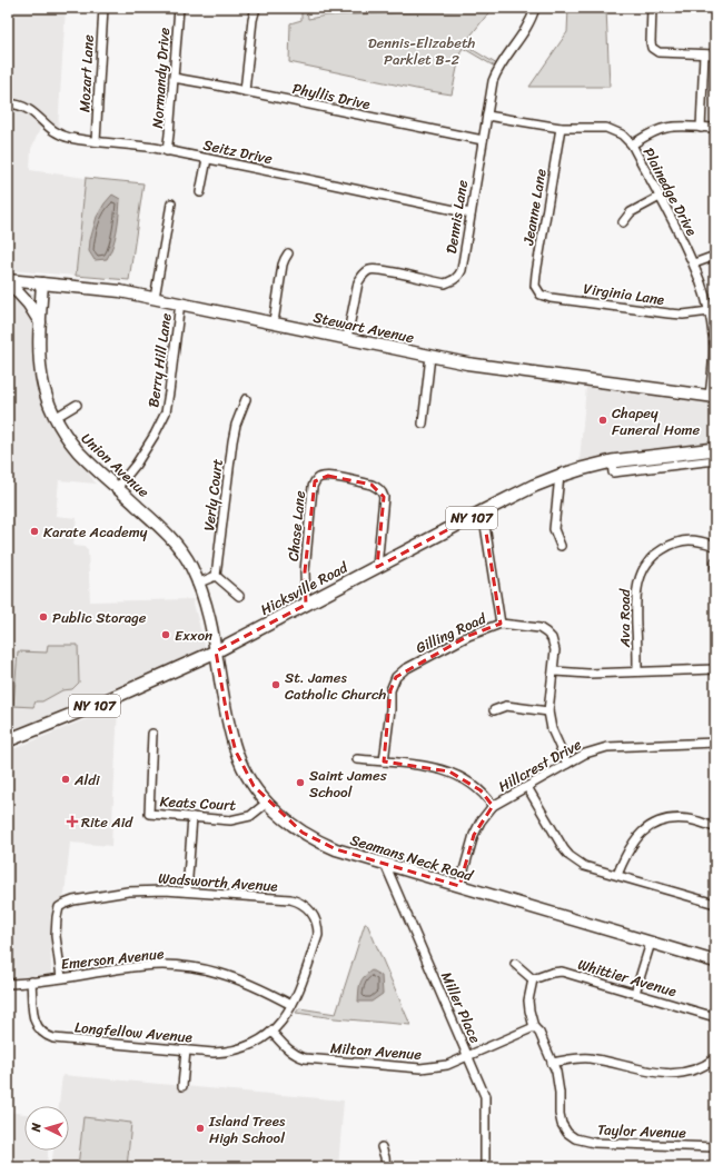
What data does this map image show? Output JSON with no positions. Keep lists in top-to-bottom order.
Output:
{
  "streets": {
    "main road": [
      "Stewart Avenue",
      "Union Avenue",
      "NY 107",
      "Hicksville Road",
      "Seamans Neck Road"
    ],
    "street": [
      "Mozart Lane",
      "Normandy Drive",
      "Phyllis Drive",
      "Seitz Drive",
      "Plainedge Drive",
      "Jeanne Lane",
      "Dennis Lane",
      "Virginia Lane",
      "Berry Hill Lane",
      "Verly Court",
      "Chase Lane",
      "Ava Road",
      "Gilling Road",
      "Hillcrest Drive",
      "Keats Court",
      "Wadsworth Avenue",
      "Emerson Avenue",
      "Whittier Avenue",
      "Miller Place",
      "Longfellow Avenue",
      "Milton Avenue",
      "Taylor Avenue"
    ]
  },
  "crossings": [
    ["Mozart Lane", "Seitz Drive"],
    ["Normandy Drive", "Phyllis Drive"],
    ["Normandy Drive", "Seitz Drive"],
    ["Phyllis Drive", "Dennis Lane"],
    ["Seitz Drive", "Dennis Lane"],
    ["Plainedge Drive", "Jeanne Lane"],
    ["Plainedge Drive", "Dennis Lane"],
    ["Plainedge Drive", "Virginia Lane"],
    ["Plainedge Drive", "Stewart Avenue"],
    ["Jeanne Lane", "Virginia Lane"],
    ["Dennis Lane", "Stewart Avenue"],
    ["Stewart Avenue", "Berry Hill Lane"],
    ["Stewart Avenue", "Union Avenue"],
    ["Berry Hill Lane", "Union Avenue"],
    ["Union Avenue", "Hicksville Road"],
    ["Union Avenue", "Seamans Neck Road"],
    ["Chase Lane", "Hicksville Road"],
    ["Hicksville Road", "Seamans Neck Road"],
    ["Gilling Road", "Hillcrest Drive"],
    ["Hillcrest Drive", "Seamans Neck Road"],
    ["Keats Court", "Seamans Neck Road"],
    ["Seamans Neck Road", "Miller Place"],
    ["Wadsworth Avenue", "Emerson Avenue"],
    ["Wadsworth Avenue", "Longfellow Avenue"],
    ["Wadsworth Avenue", "Milton Avenue"],
    ["Emerson Avenue", "Longfellow Avenue"],
    ["Miller Place", "Milton Avenue"],
    ["Longfellow Avenue", "Milton Avenue"]
  ],
  "parks": ["Dennis-Elizabeth Parklet B-2"],
  "places": {
    "other": [
      "Chapey Funeral Home",
      "Karate Academy",
      "Public Storage",
      "Exxon",
      "St. James Catholic Church",
      "Aldi",
      "Saint James School",
      "Island Trees High School"
    ],
    "health": ["Rite Aid"]
  },
  "north": "left"
}
